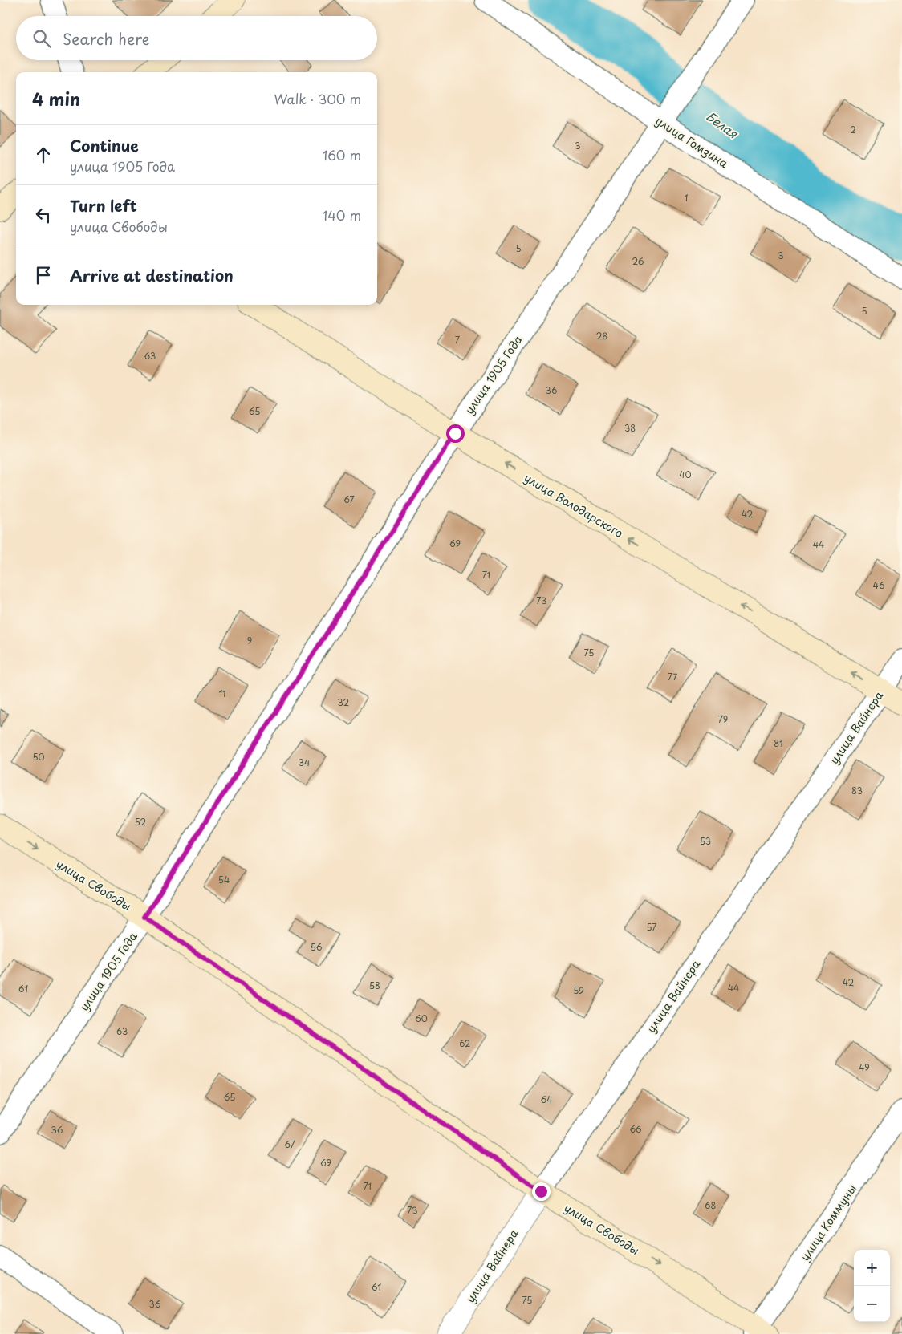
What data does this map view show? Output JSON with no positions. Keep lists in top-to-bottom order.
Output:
{
  "streets": {
    "main road": ["улица Володарского", "улица Свободы"],
    "street": [
      "улица Гомзина",
      "улица 1905 Года",
      "улица Вайнера",
      "улица Коммуны"
    ]
  },
  "crossings": [
    ["улица Гомзина", "улица 1905 Года"],
    ["улица 1905 Года", "улица Володарского"],
    ["улица 1905 Года", "улица Свободы"],
    ["улица Володарского", "улица Вайнера"],
    ["улица Вайнера", "улица Свободы"],
    ["улица Свободы", "улица Коммуны"]
  ],
  "one_way": ["улица Володарского", "улица Свободы"],
  "water": ["Белая"],
  "house_numbers": [
    "2",
    "3",
    "1",
    "5",
    "3",
    "26",
    "5",
    "28",
    "7",
    "63",
    "36",
    "65",
    "38",
    "40",
    "67",
    "42",
    "69",
    "44",
    "71",
    "46",
    "73",
    "9",
    "75",
    "77",
    "11",
    "32",
    "79",
    "81",
    "50",
    "34",
    "83",
    "52",
    "53",
    "54",
    "57",
    "56",
    "42",
    "58",
    "44",
    "61",
    "59",
    "60",
    "63",
    "62",
    "49",
    "65",
    "64",
    "66",
    "36",
    "67",
    "69",
    "71",
    "68",
    "73",
    "61",
    "75",
    "36"
  ],
  "page": {
    "search": "Search here",
    "heading": ["4 min", "Walk · 300 m"],
    "list": [
      ["Continue", "улица 1905 Года", "160 m"],
      ["Turn left", "улица Свободы", "140 m"],
      "Arrive at destination"
    ],
    "map_buttons": ["+", "−"]
  }
}
